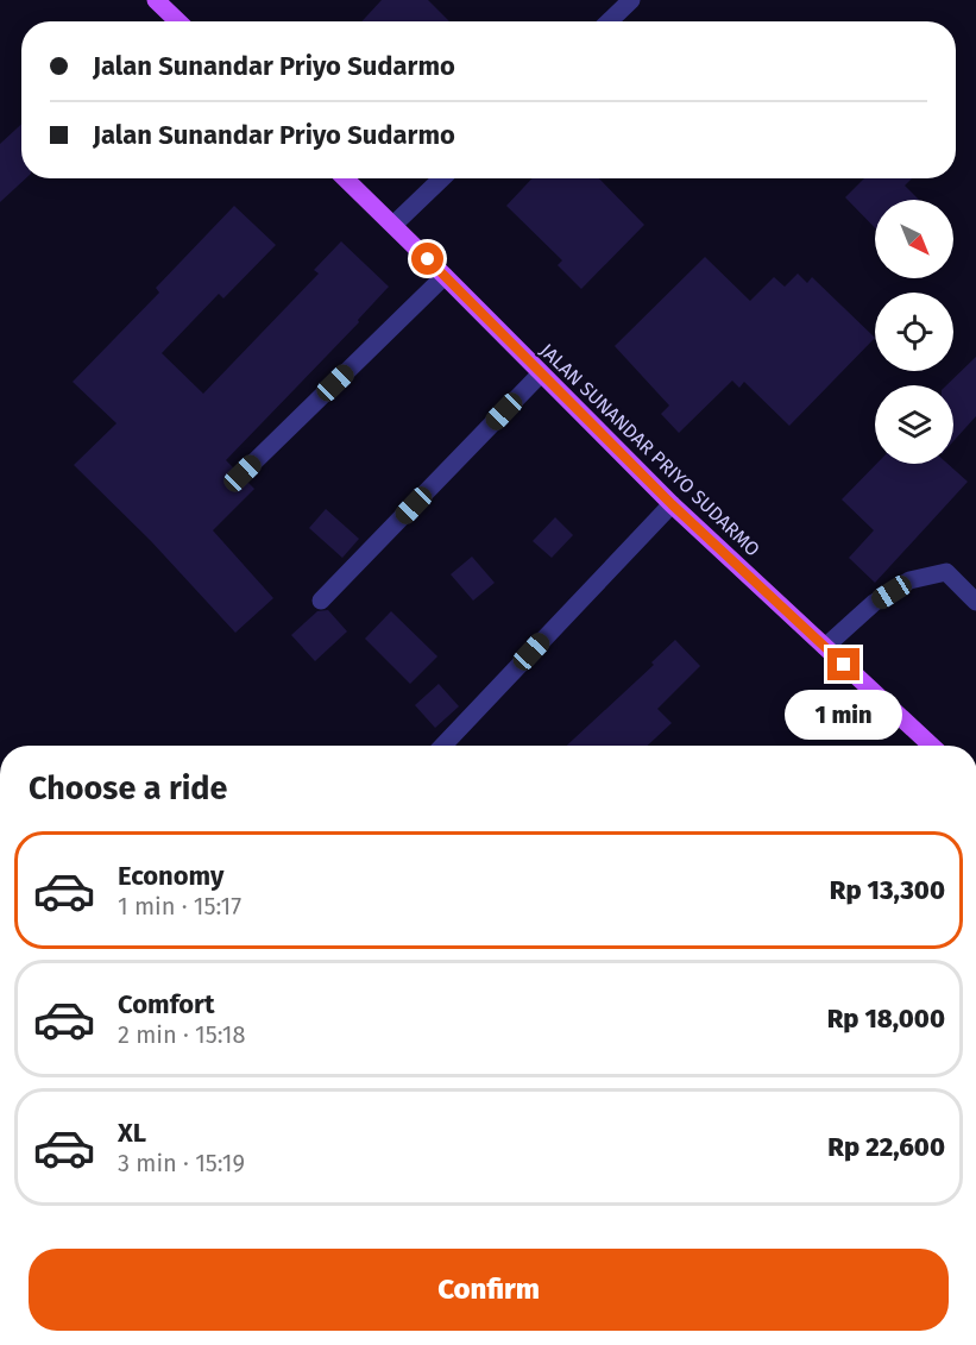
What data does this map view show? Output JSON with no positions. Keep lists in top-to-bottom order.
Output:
{
  "streets": {
    "main road": ["JALAN SUNANDAR PRIYO SUDARMO"]
  },
  "north": "bottom right",
  "page": {
    "banner": ["Jalan Sunandar Priyo Sudarmo", "Jalan Sunandar Priyo Sudarmo"],
    "bubble": "1 min",
    "heading": "Choose a ride",
    "list": [
      {
        "name": "Economy",
        "note": "1 min · 15:17",
        "value": "Rp 13,300"
      },
      {
        "name": "Comfort",
        "note": "2 min · 15:18",
        "value": "Rp 18,000"
      },
      {
        "name": "XL",
        "note": "3 min · 15:19",
        "value": "Rp 22,600"
      }
    ],
    "buttons": "Confirm"
  }
}
